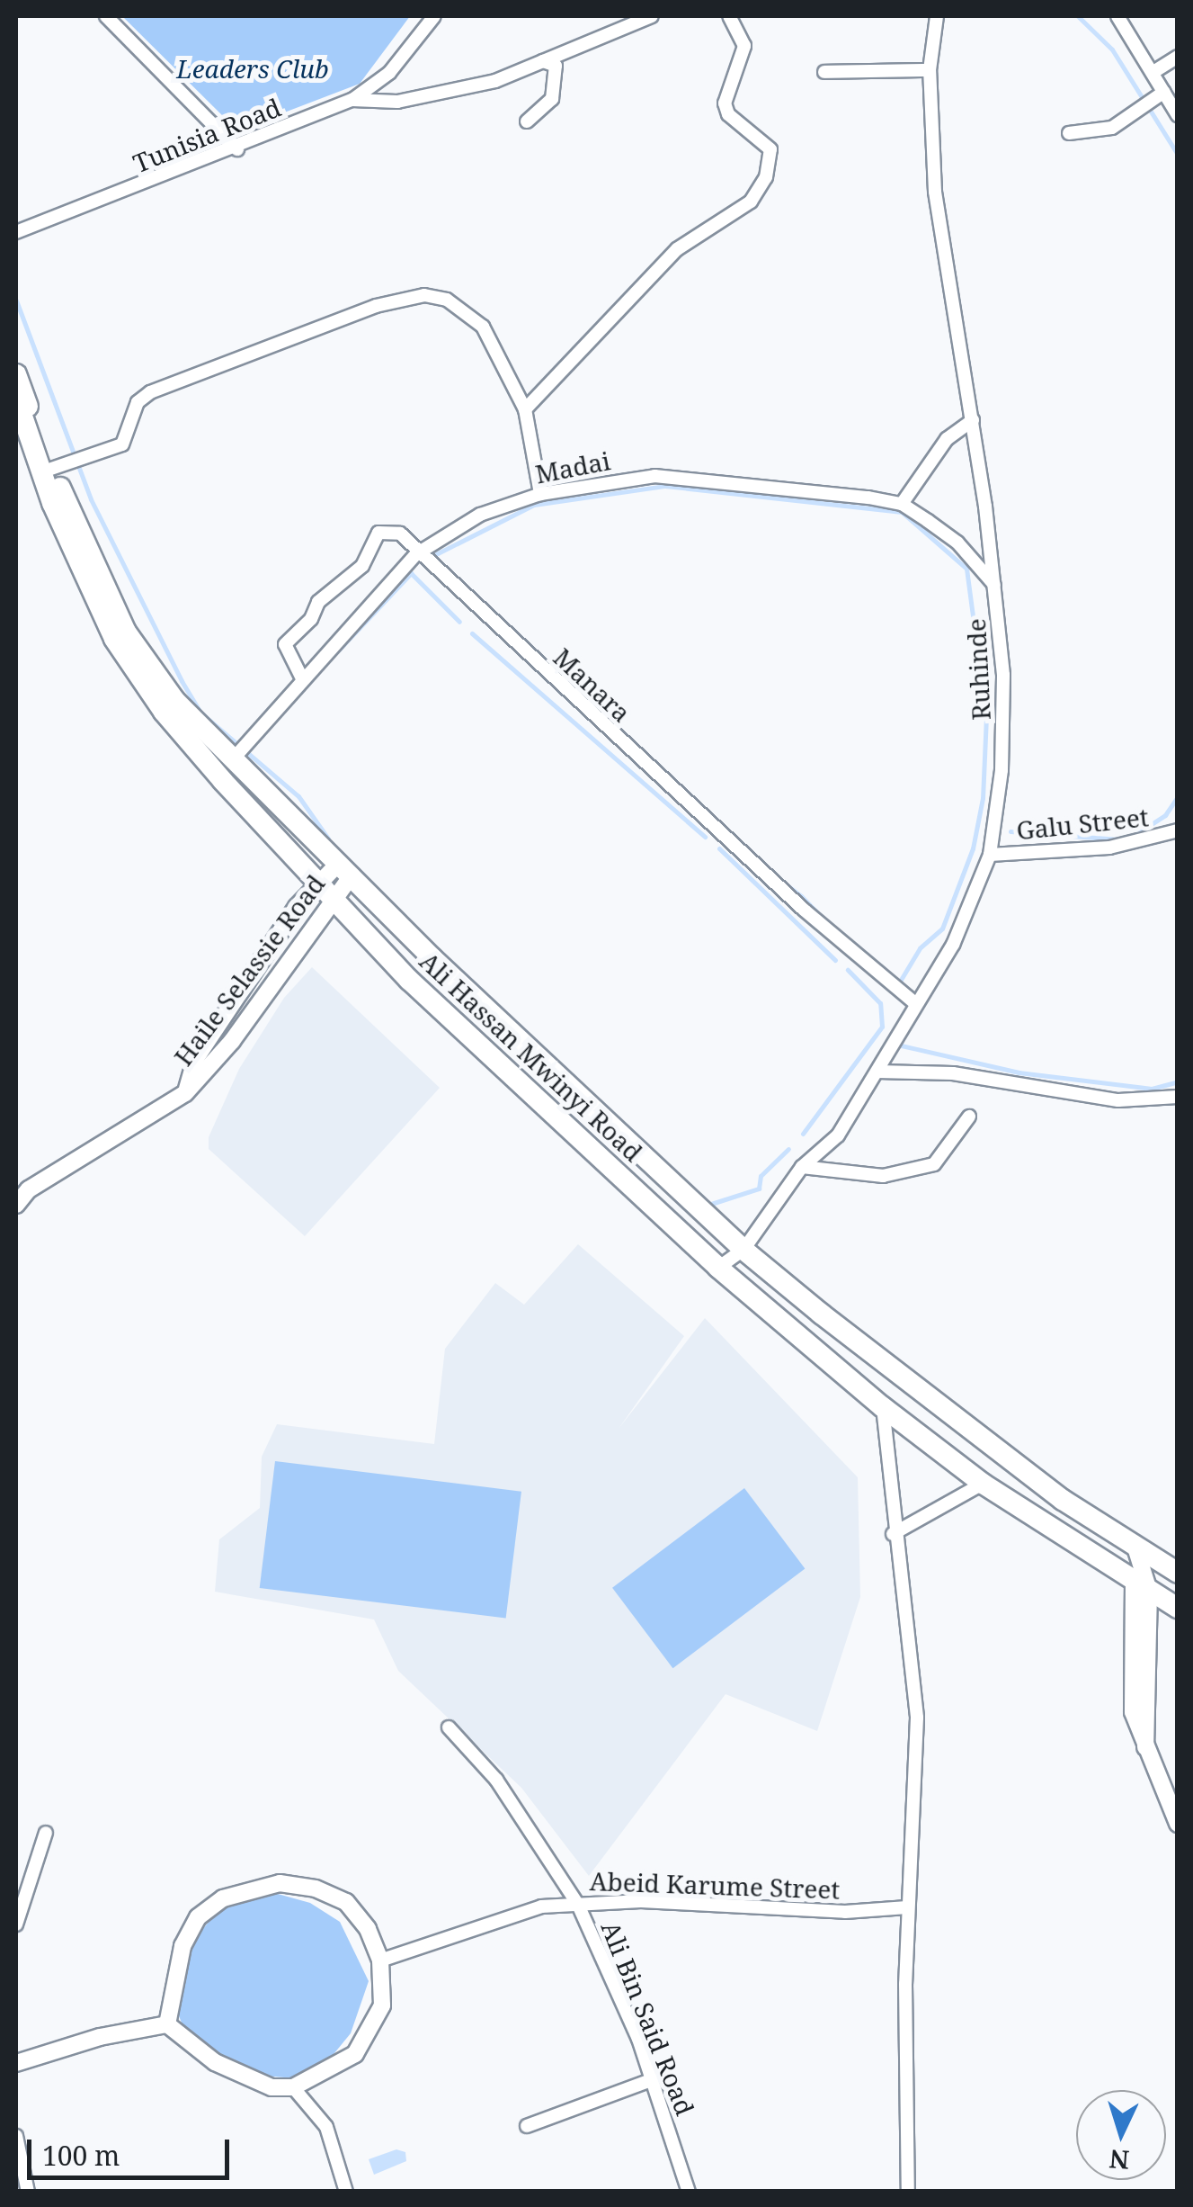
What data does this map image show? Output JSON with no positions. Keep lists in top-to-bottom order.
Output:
{
  "streets": {
    "highway": ["Ali Hassan Mwinyi Road"],
    "street": [
      "Tunisia Road",
      "Madai",
      "Ruhinde",
      "Manara",
      "Galu Street",
      "Haile Selassie Road",
      "Abeid Karume Street",
      "Ali Bin Said Road"
    ]
  },
  "crossings": [
    ["Madai", "Ruhinde"],
    ["Madai", "Manara"],
    ["Madai", "Ali Hassan Mwinyi Road"],
    ["Ruhinde", "Manara"],
    ["Ruhinde", "Galu Street"],
    ["Ruhinde", "Ali Hassan Mwinyi Road"],
    ["Haile Selassie Road", "Ali Hassan Mwinyi Road"],
    ["Abeid Karume Street", "Ali Bin Said Road"]
  ],
  "parks": ["Leaders Club"],
  "scale_bar": "100 m",
  "north": "bottom"
}
